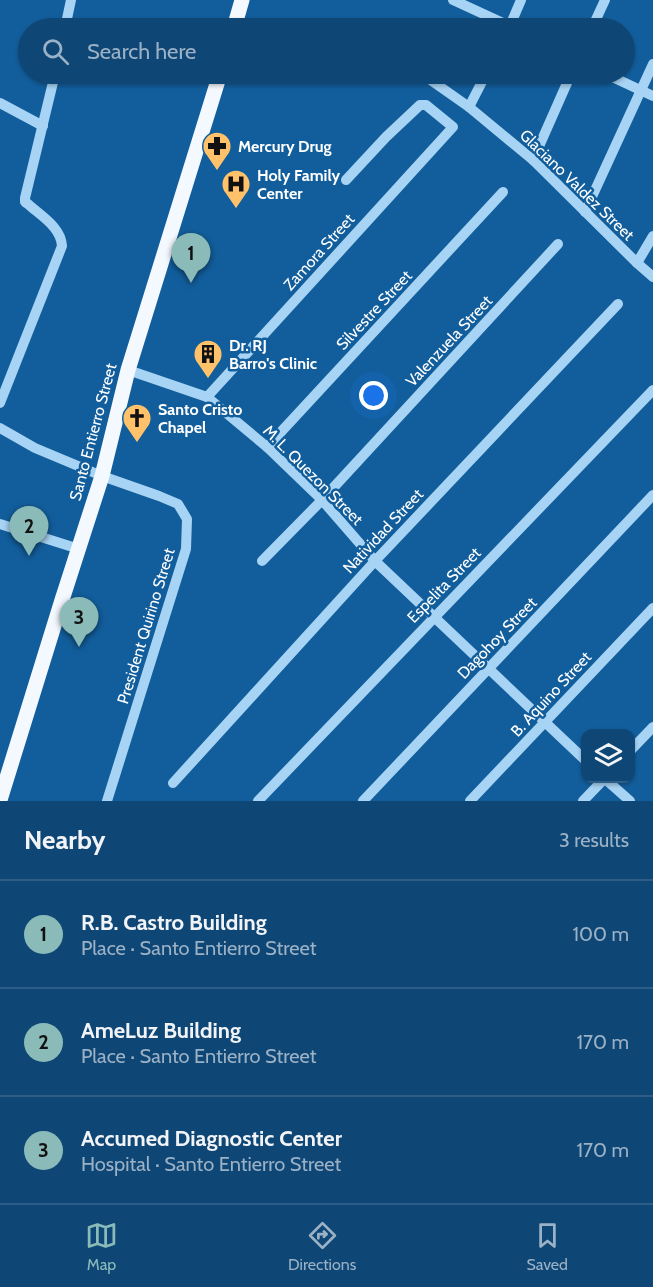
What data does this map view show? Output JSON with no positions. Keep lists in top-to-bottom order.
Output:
{
  "streets": {
    "main road": ["Santo Entierro Street"],
    "street": [
      "Glaciano Valdez Street",
      "Zamora Street",
      "Silvestre Street",
      "Valenzuela Street",
      "M. L. Quezon Street",
      "Natividad Street",
      "Espelita Street",
      "President Quirino Street",
      "Dagohoy Street",
      "B. Aquino Street"
    ]
  },
  "crossings": [
    ["Zamora Street", "M. L. Quezon Street"],
    ["Silvestre Street", "M. L. Quezon Street"],
    ["Valenzuela Street", "M. L. Quezon Street"],
    ["Santo Entierro Street", "M. L. Quezon Street"],
    ["Santo Entierro Street", "President Quirino Street"],
    ["M. L. Quezon Street", "Natividad Street"],
    ["M. L. Quezon Street", "Espelita Street"],
    ["M. L. Quezon Street", "Dagohoy Street"],
    ["M. L. Quezon Street", "B. Aquino Street"]
  ],
  "places": {
    "pharmacy": ["Mercury Drug"],
    "hospital": ["Holy Family Center"],
    "building": ["Dr. RJ Barro's Clinic"],
    "church": ["Santo Cristo Chapel"]
  },
  "page": {
    "search": "Search here",
    "pins": ["1", "2", "3"],
    "heading": ["Nearby", "3 results"],
    "list": [
      {
        "mark": "1",
        "name": "R.B. Castro Building",
        "note": "Place · Santo Entierro Street",
        "value": "100 m"
      },
      {
        "mark": "2",
        "name": "AmeLuz Building",
        "note": "Place · Santo Entierro Street",
        "value": "170 m"
      },
      {
        "mark": "3",
        "name": "Accumed Diagnostic Center",
        "note": "Hospital · Santo Entierro Street",
        "value": "170 m"
      }
    ],
    "nav": ["Map", "Directions", "Saved"]
  }
}
